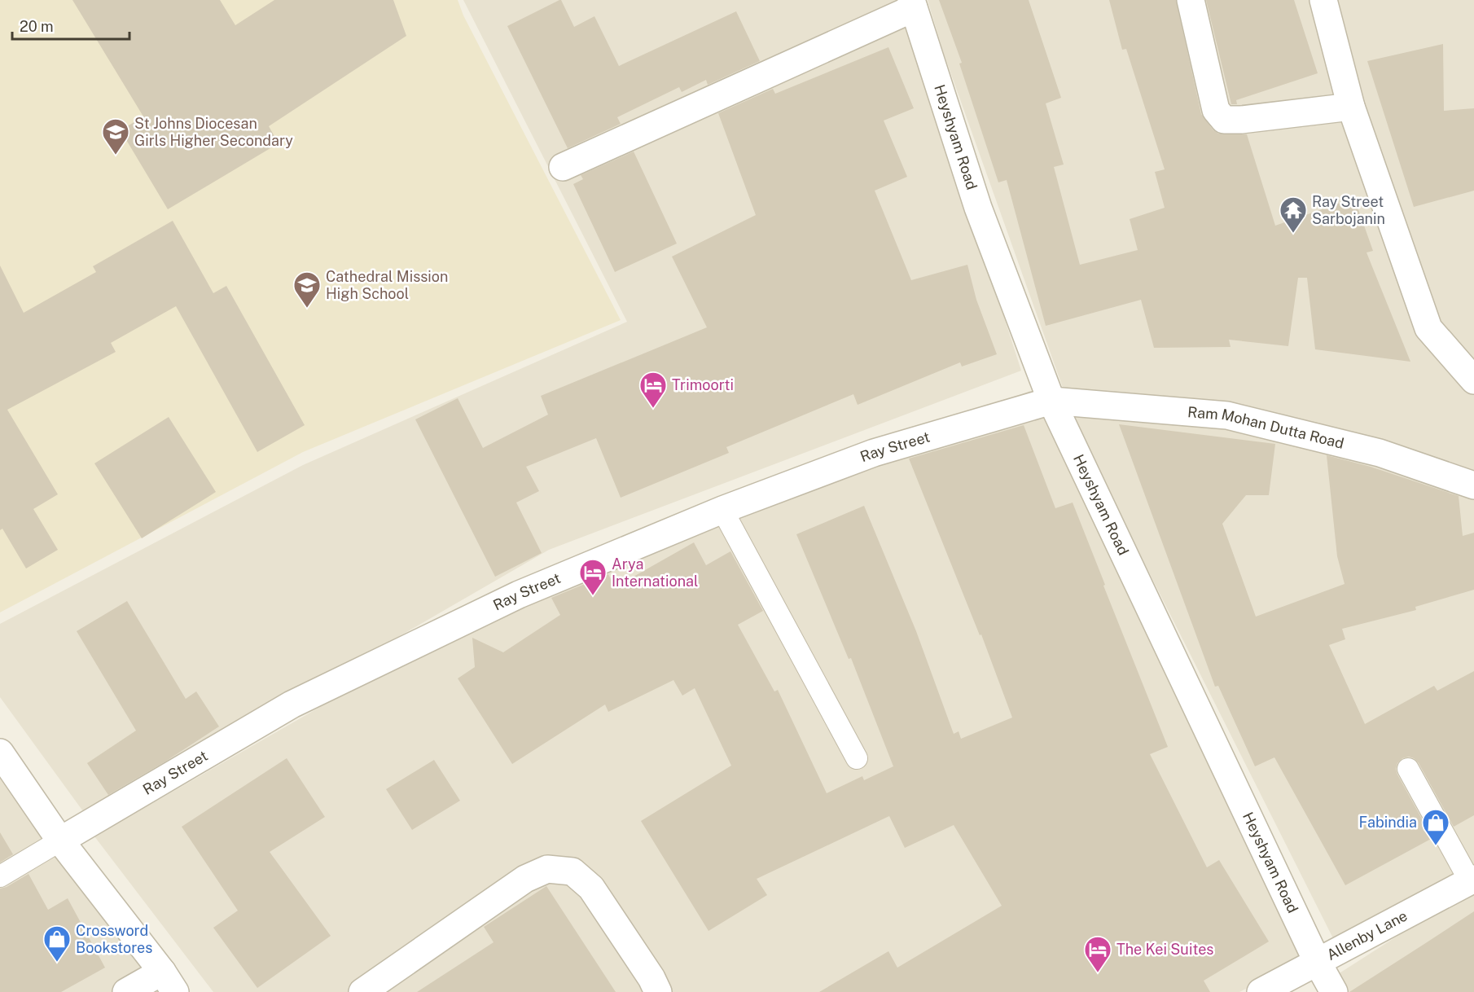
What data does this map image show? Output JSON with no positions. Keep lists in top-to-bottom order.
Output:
{
  "streets": {
    "street": [
      "Heyshyam Road",
      "Ram Mohan Dutta Road",
      "Ray Street",
      "Allenby Lane"
    ]
  },
  "crossings": [
    ["Heyshyam Road", "Ram Mohan Dutta Road"],
    ["Heyshyam Road", "Ray Street"],
    ["Heyshyam Road", "Allenby Lane"],
    ["Ram Mohan Dutta Road", "Ray Street"]
  ],
  "places": {
    "school or university": ["St Johns Diocesan Girls Higher Secondary", "Cathedral Mission High School"],
    "temple": ["Ray Street Sarbojanin"],
    "hotel": ["Trimoorti", "Arya International", "The Kei Suites"],
    "shop": ["Fabindia", "Crossword Bookstores"]
  },
  "scale_bar": "20 m"
}
